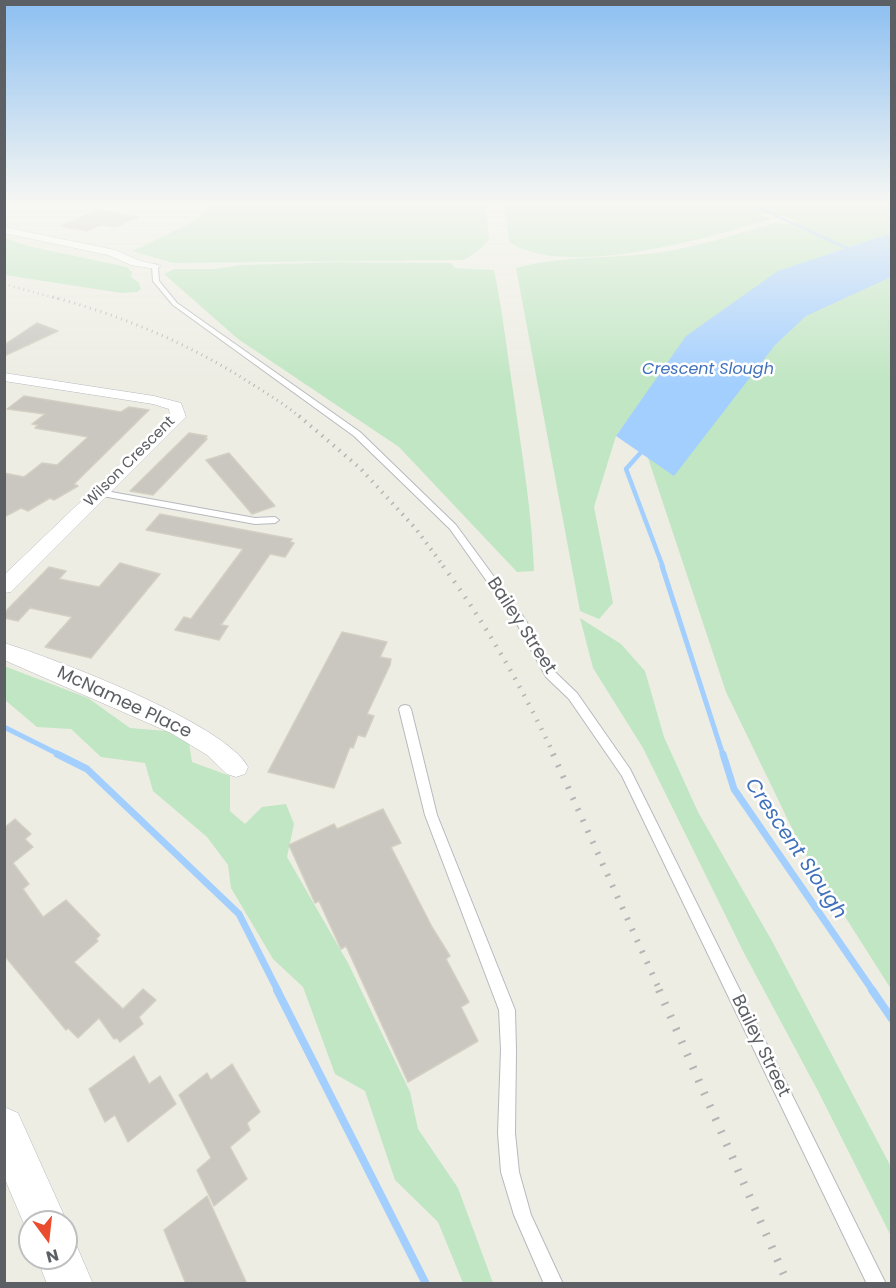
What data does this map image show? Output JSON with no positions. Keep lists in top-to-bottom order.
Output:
{
  "streets": {
    "street": ["Wilson Crescent", "Bailey Street", "McNamee Place"]
  },
  "water": ["Crescent Slough"],
  "north": "bottom"
}
